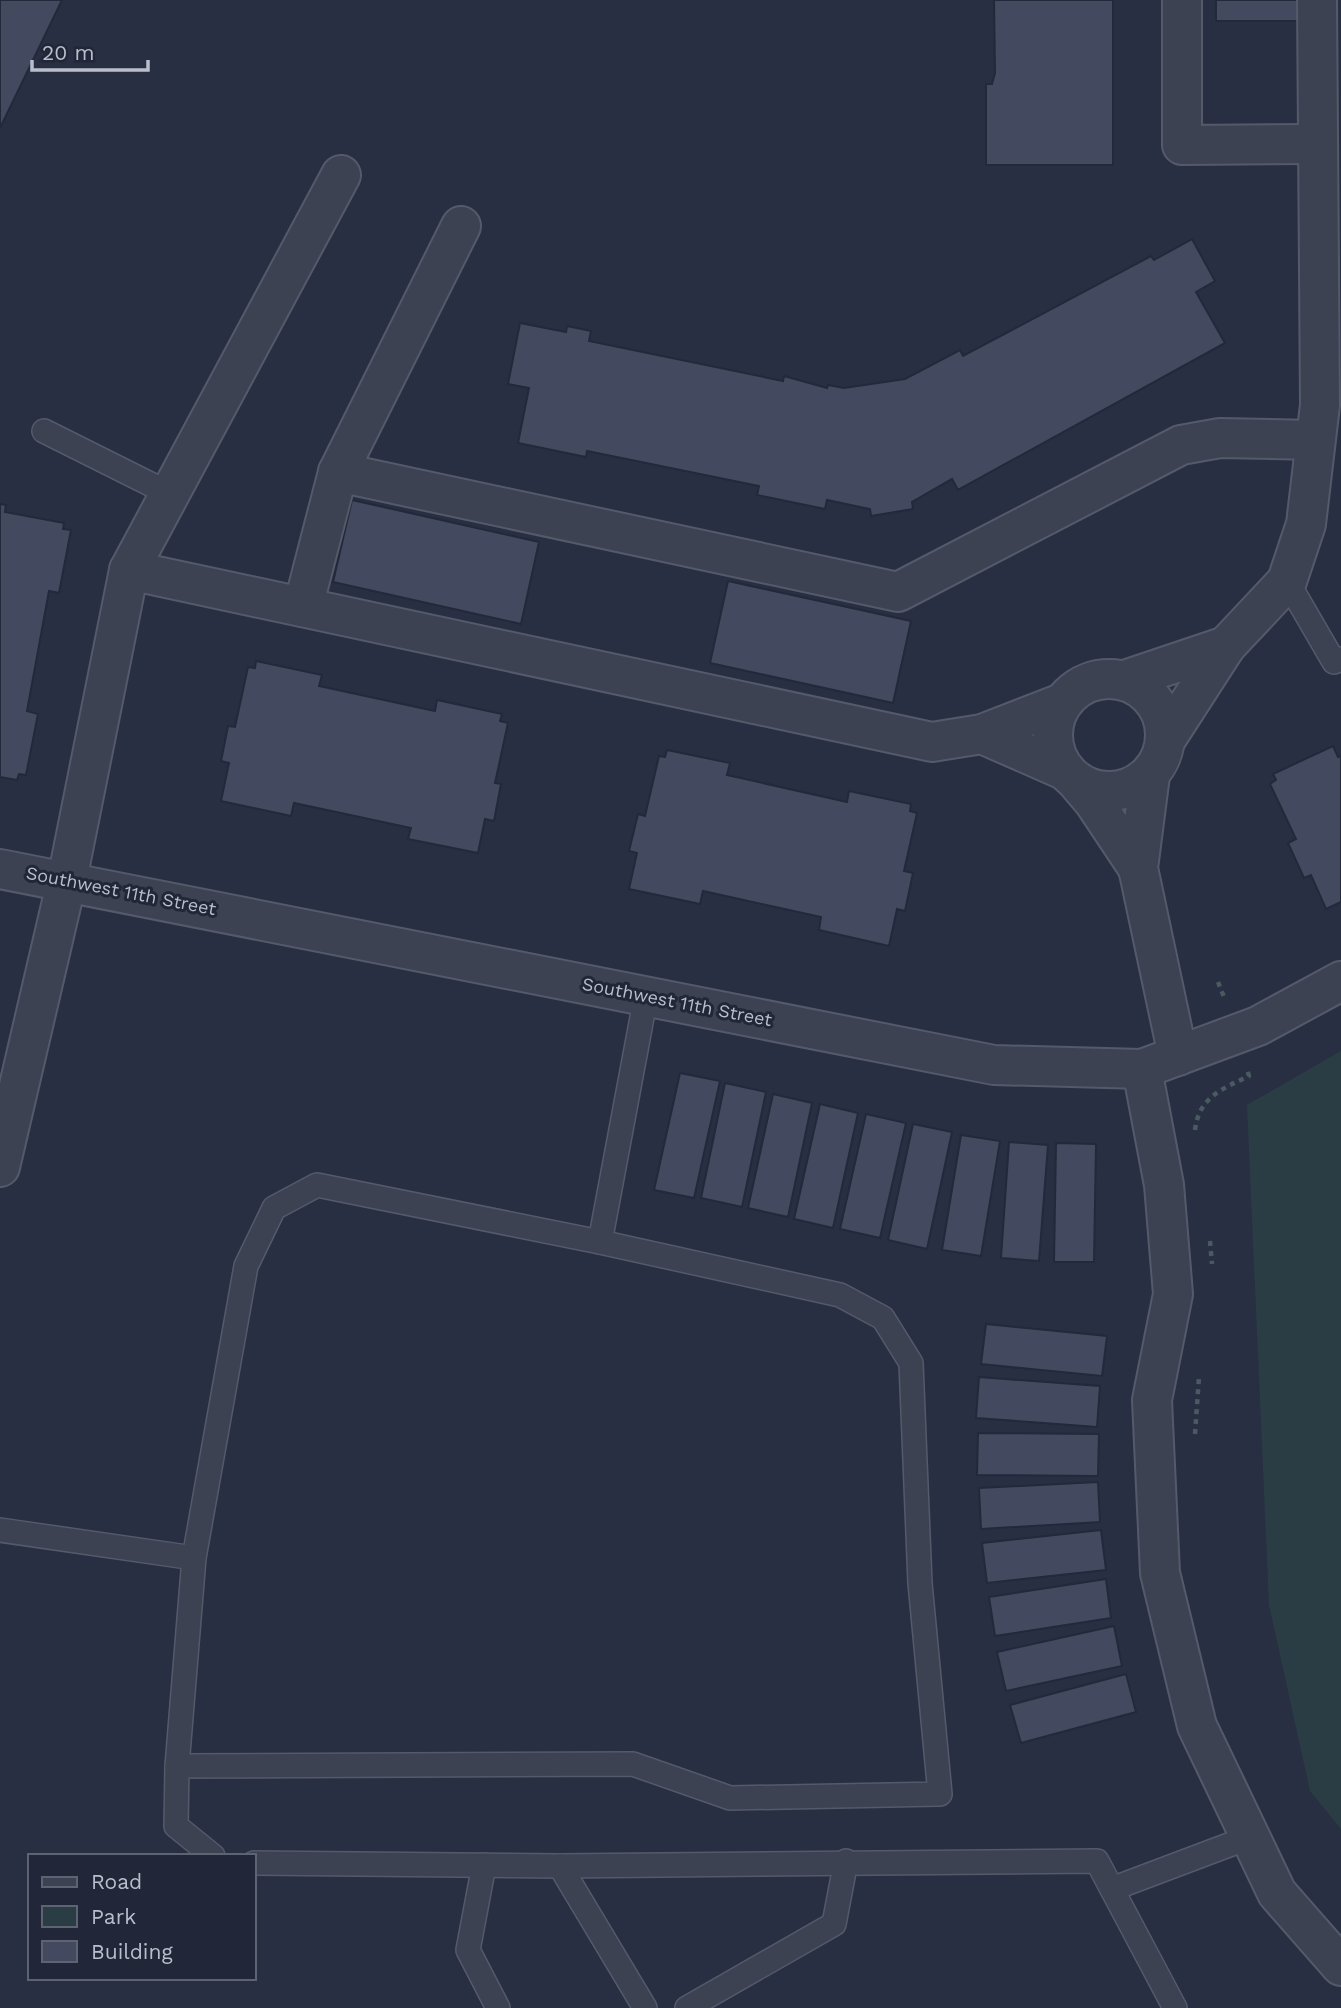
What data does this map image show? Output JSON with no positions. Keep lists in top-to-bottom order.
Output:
{
  "streets": {
    "street": ["Southwest 11th Street"]
  },
  "legend": ["Road", "Park", "Building"],
  "scale_bar": "20 m"
}
